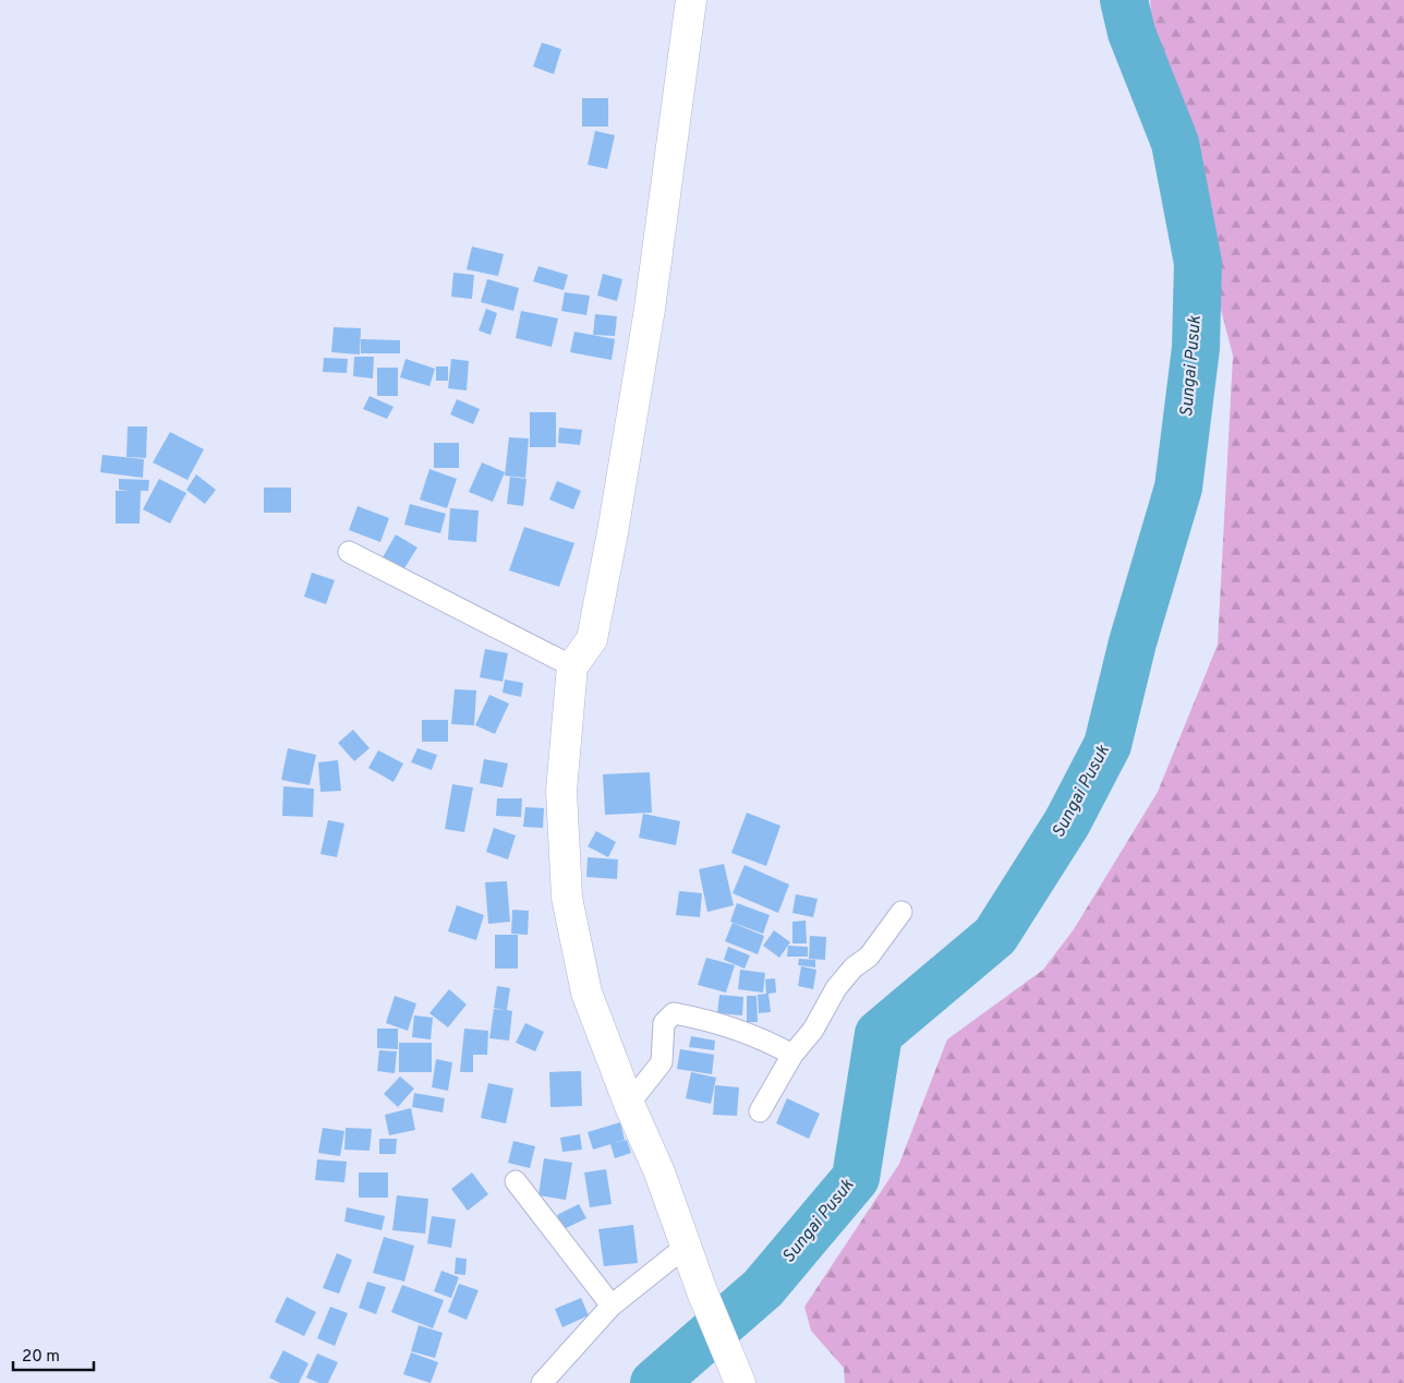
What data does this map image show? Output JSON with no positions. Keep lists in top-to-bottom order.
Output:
{
  "water": ["Sungai Pusuk"],
  "scale_bar": "20 m"
}
